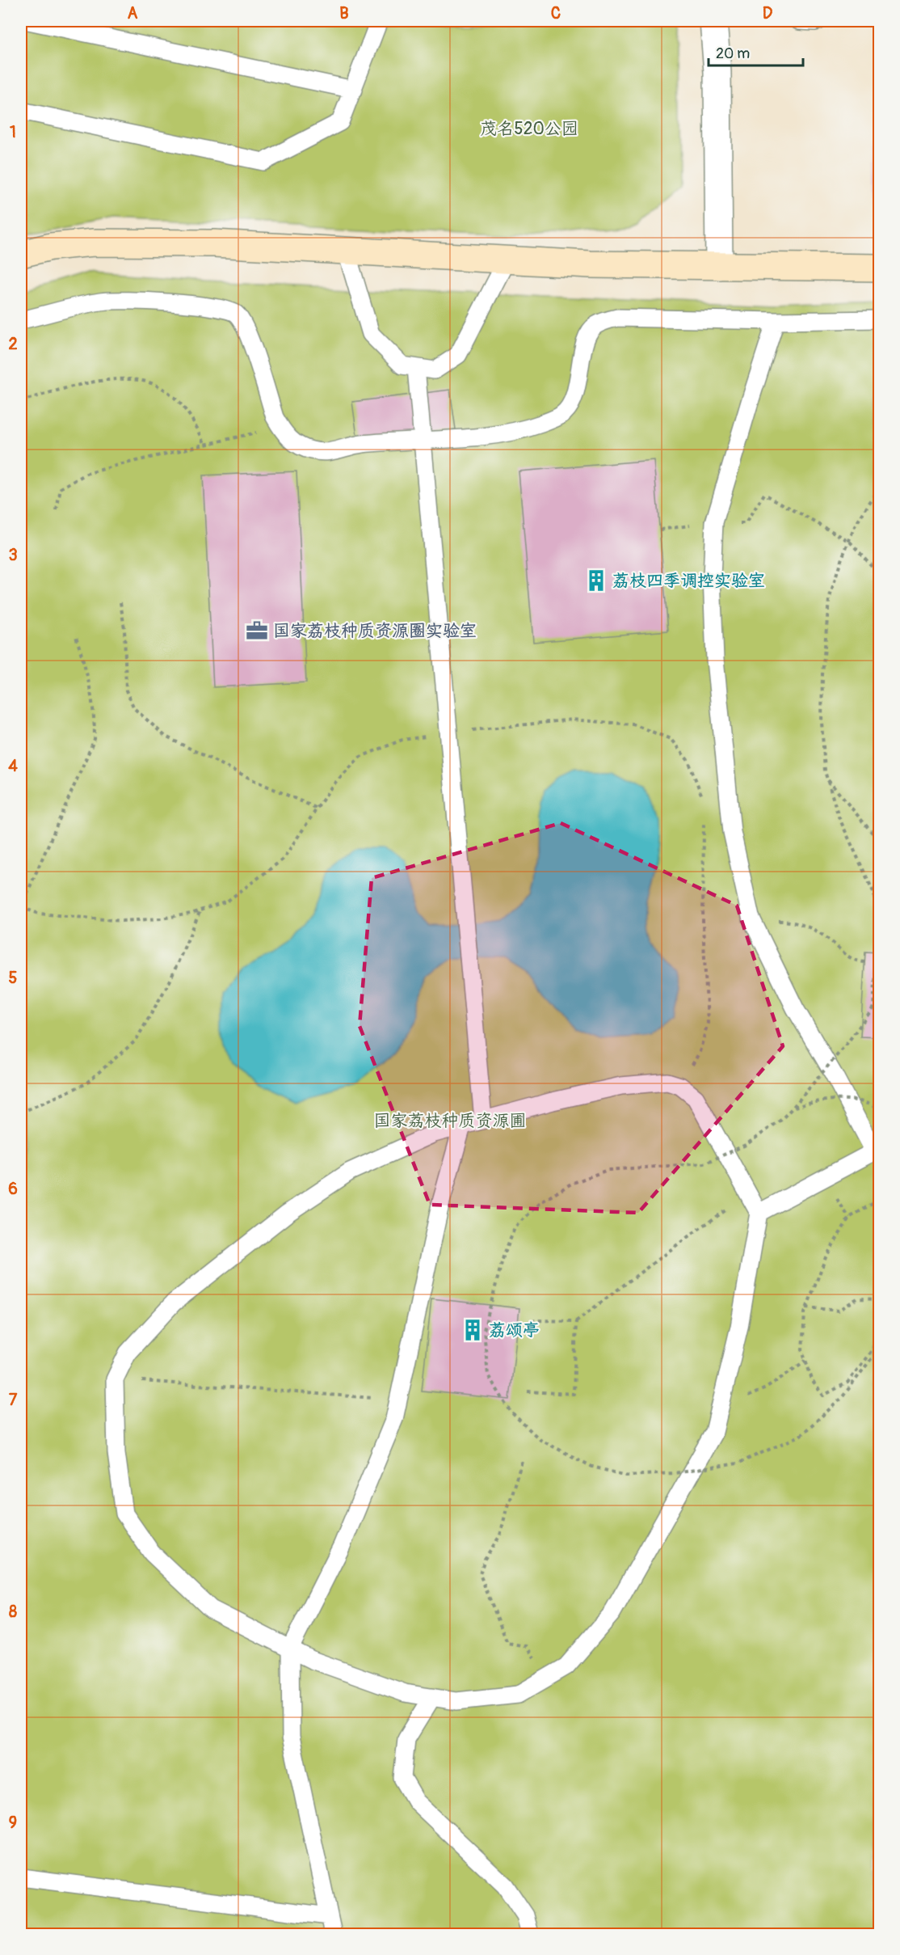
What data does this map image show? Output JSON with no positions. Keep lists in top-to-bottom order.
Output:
{
  "parks": ["茂名520公园", "国家荔枝种质资源圃"],
  "places": {
    "building": ["荔枝四季调控实验室", "荔颂亭"],
    "office": ["国家荔枝种质资源圈实验室"]
  },
  "scale_bar": "20 m",
  "grid": {
    "columns": [
      "A",
      "B",
      "C",
      "D"
    ],
    "rows": [
      "1",
      "2",
      "3",
      "4",
      "5",
      "6",
      "7",
      "8",
      "9"
    ]
  }
}
